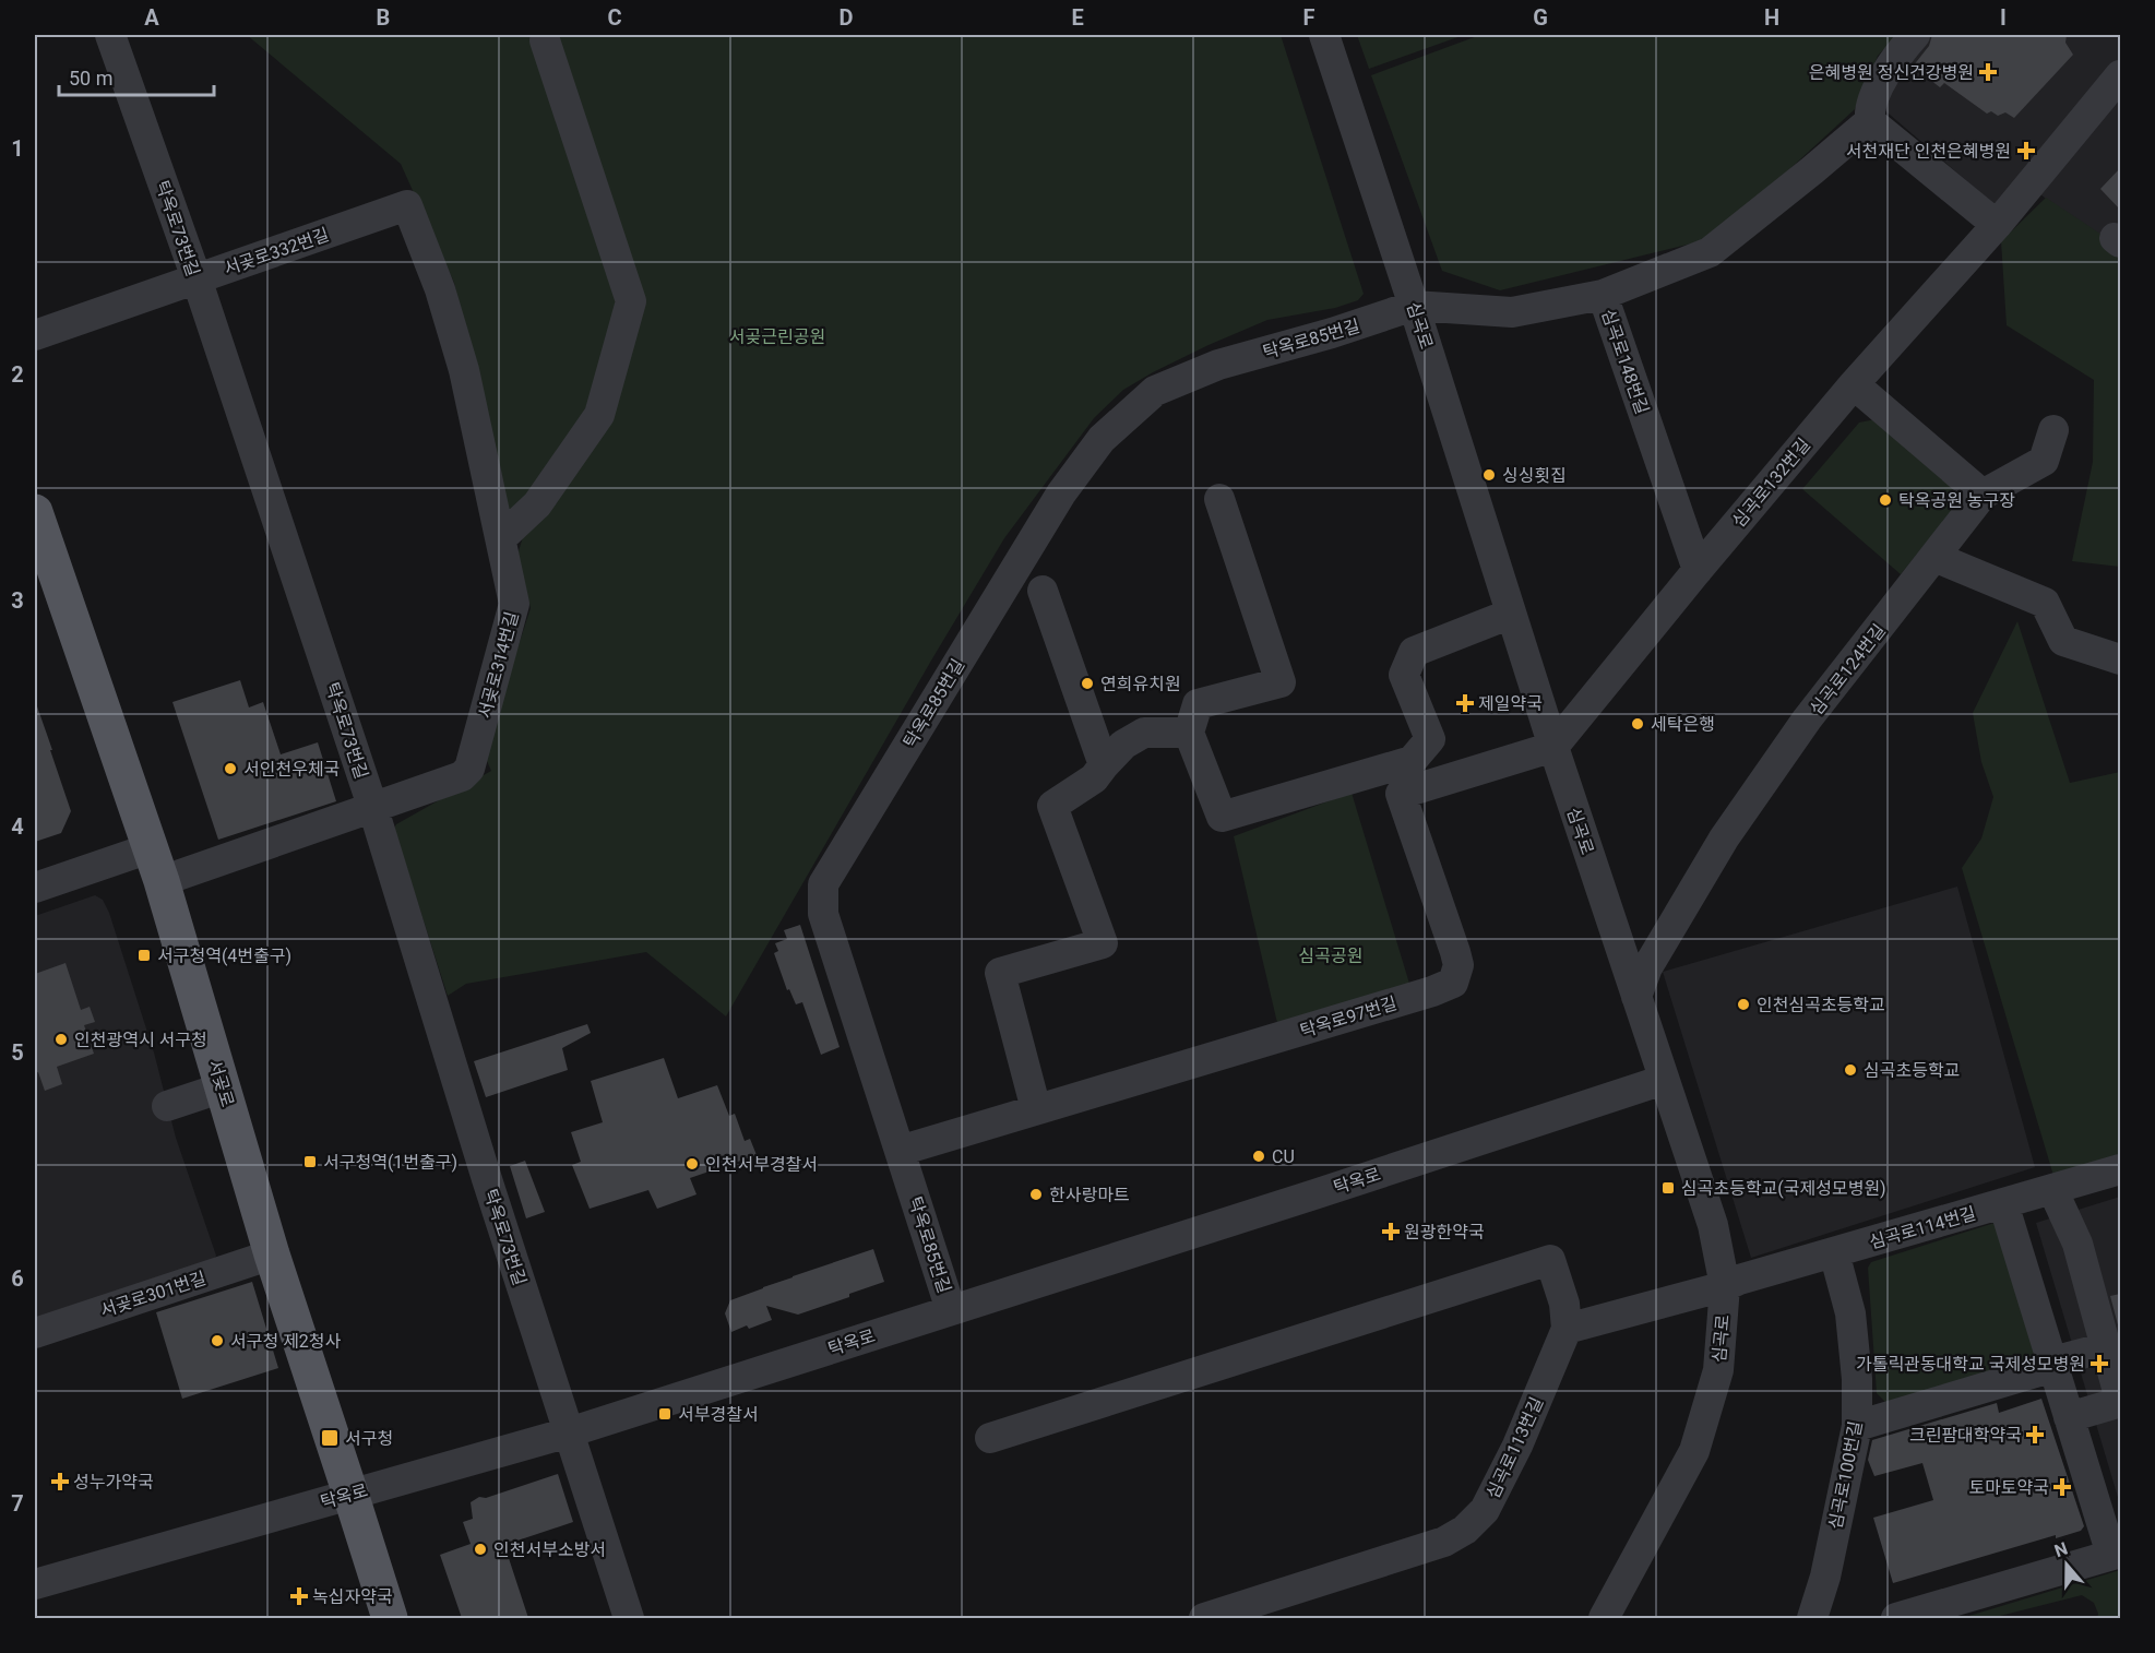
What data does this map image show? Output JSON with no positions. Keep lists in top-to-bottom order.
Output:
{
  "streets": {
    "main road": ["서곶로"],
    "street": [
      "탁옥로73번길",
      "서곶로332번길",
      "심곡로",
      "탁옥로85번길",
      "심곡로148번길",
      "심곡로132번길",
      "서곶로314번길",
      "심곡로124번길",
      "탁옥로97번길",
      "탁옥로",
      "심곡로114번길",
      "서곶로301번길",
      "심곡로113번길",
      "심곡로100번길"
    ]
  },
  "crossings": [
    ["탁옥로73번길", "서곶로332번길"],
    ["탁옥로73번길", "서곶로314번길"],
    ["탁옥로73번길", "탁옥로"],
    ["서곶로332번길", "서곶로314번길"],
    ["심곡로", "탁옥로85번길"],
    ["심곡로", "심곡로148번길"],
    ["심곡로", "심곡로132번길"],
    ["심곡로", "심곡로124번길"],
    ["심곡로", "탁옥로97번길"],
    ["심곡로", "탁옥로"],
    ["심곡로", "심곡로114번길"],
    ["탁옥로85번길", "심곡로148번길"],
    ["탁옥로85번길", "탁옥로97번길"],
    ["탁옥로85번길", "탁옥로"],
    ["심곡로148번길", "심곡로132번길"],
    ["심곡로132번길", "탁옥로97번길"],
    ["서곶로314번길", "서곶로"],
    ["서곶로", "탁옥로"],
    ["서곶로", "서곶로301번길"],
    ["심곡로114번길", "심곡로100번길"]
  ],
  "parks": ["서곶근린공원", "심곡공원"],
  "places": {
    "health": [
      "은혜병원 정신건강병원",
      "서천재단 인천은혜병원",
      "제일약국",
      "원광한약국",
      "가톨릭관동대학교 국제성모병원",
      "크린팜대학약국",
      "성누가약국",
      "토마토약국",
      "녹십자약국"
    ],
    "other": [
      "싱싱횟집",
      "탁옥공원 농구장",
      "연희유치원",
      "세탁은행",
      "서인천우체국",
      "인천심곡초등학교",
      "인천광역시 서구청",
      "심곡초등학교",
      "CU",
      "인천서부경찰서",
      "한사랑마트",
      "서구청 제2청사",
      "인천서부소방서"
    ],
    "transit": [
      "서구청역(4번출구)",
      "서구청역(1번출구)",
      "심곡초등학교(국제성모병원)",
      "서부경찰서",
      "서구청"
    ]
  },
  "scale_bar": "50 m",
  "north": "top",
  "grid": {
    "columns": [
      "A",
      "B",
      "C",
      "D",
      "E",
      "F",
      "G",
      "H",
      "I"
    ],
    "rows": [
      "1",
      "2",
      "3",
      "4",
      "5",
      "6",
      "7"
    ]
  }
}
